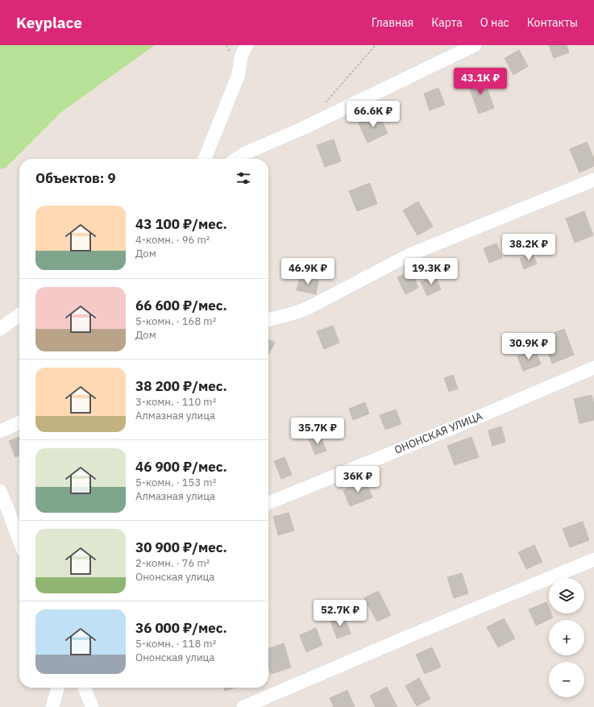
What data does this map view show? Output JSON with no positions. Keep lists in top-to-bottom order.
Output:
{
  "streets": {
    "street": ["ОНОНСКАЯ УЛИЦА"]
  },
  "page": {
    "header": "Keyplace",
    "nav": [
      "Главная",
      "Карта",
      "О нас",
      "Контакты"
    ],
    "price": [
      "43.1K ₽",
      "66.6K ₽",
      "38.2K ₽",
      "46.9K ₽",
      "19.3K ₽",
      "30.9K ₽",
      "35.7K ₽",
      "36K ₽",
      "52.7K ₽"
    ],
    "heading": "Объектов: 9",
    "list": [
      {
        "name": "43 100 ₽/мес.",
        "note": "4-комн. · 96 m² · Дом"
      },
      {
        "name": "66 600 ₽/мес.",
        "note": "5-комн. · 168 m² · Дом"
      },
      {
        "name": "38 200 ₽/мес.",
        "note": "3-комн. · 110 m² · Алмазная улица"
      },
      {
        "name": "46 900 ₽/мес.",
        "note": "5-комн. · 153 m² · Алмазная улица"
      },
      {
        "name": "30 900 ₽/мес.",
        "note": "2-комн. · 76 m² · Ононская улица"
      },
      {
        "name": "36 000 ₽/мес.",
        "note": "5-комн. · 118 m² · Ононская улица"
      }
    ],
    "map_buttons": ["+", "−"]
  }
}
